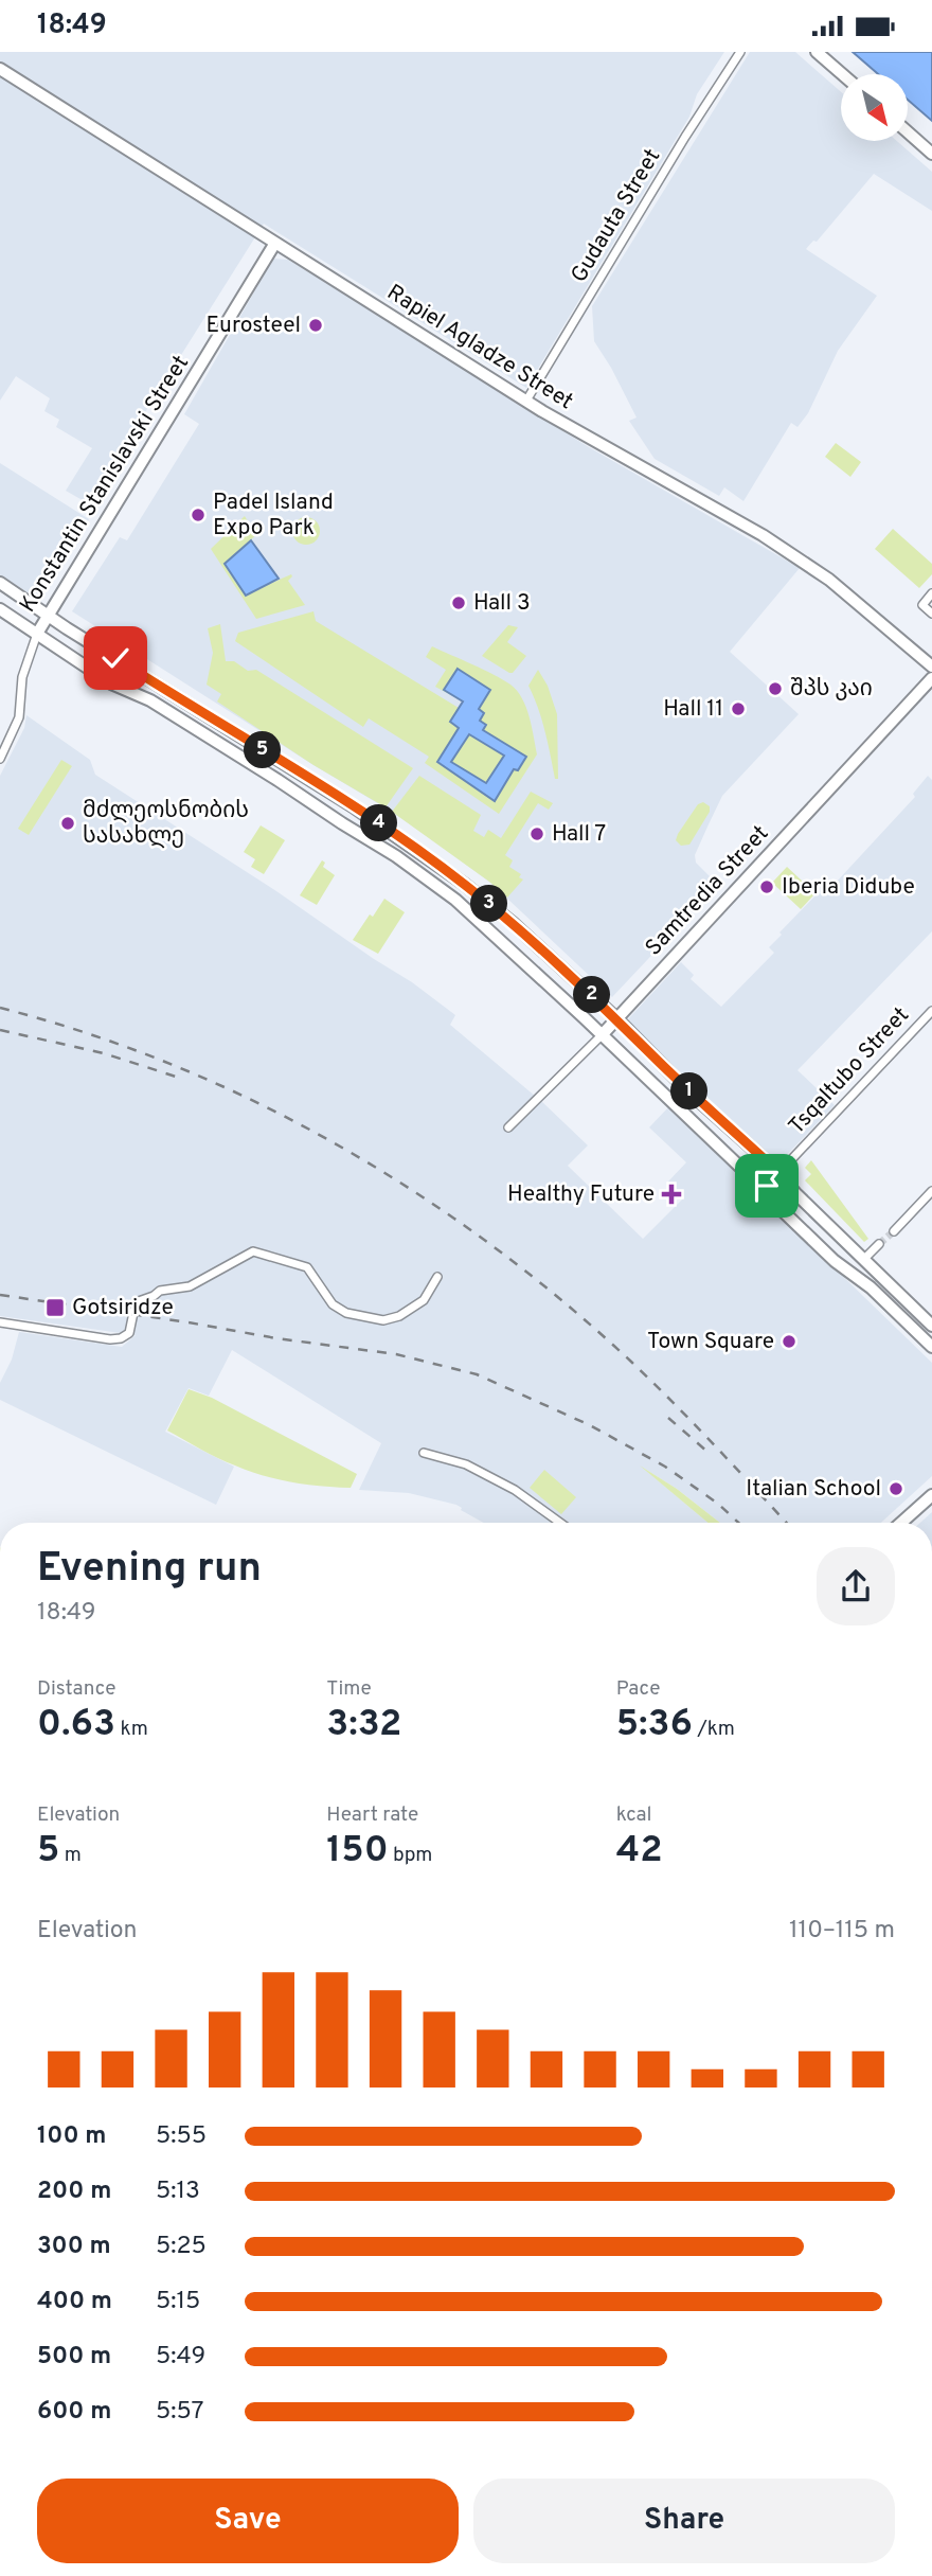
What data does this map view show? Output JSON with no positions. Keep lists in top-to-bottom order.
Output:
{
  "streets": {
    "main road": ["Rapiel Agladze Street", "Konstantin Stanislavski Street", "Samtredia Street"],
    "street": ["Gudauta Street", "Tsqaltubo Street"]
  },
  "crossings": [
    ["Gudauta Street", "Rapiel Agladze Street"],
    ["Rapiel Agladze Street", "Konstantin Stanislavski Street"]
  ],
  "places": {
    "other": [
      "Eurosteel",
      "Padel Island Expo Park",
      "Hall 3",
      "შპს კაი",
      "Hall 11",
      "მძლეოსნობის სასახლე",
      "Hall 7",
      "Iberia Didube",
      "Town Square",
      "Italian School"
    ],
    "health": ["Healthy Future"],
    "transit": ["Gotsiridze"]
  },
  "north": "bottom right",
  "page": {
    "status": "18:49",
    "pins": [
      "5",
      "4",
      "3",
      "2",
      "1"
    ],
    "heading": ["Evening run", "18:49"],
    "stats": [
      ["Distance", "0.63 km"],
      ["Time", "3:32"],
      ["Pace", "5:36 /km"],
      ["Elevation", "5 m"],
      ["Heart rate", "150 bpm"],
      ["kcal", "42"]
    ],
    "chart": ["Elevation", "110–115 m"],
    "list": [
      {
        "name": "100 m",
        "note": "5:55"
      },
      {
        "name": "200 m",
        "note": "5:13"
      },
      {
        "name": "300 m",
        "note": "5:25"
      },
      {
        "name": "400 m",
        "note": "5:15"
      },
      {
        "name": "500 m",
        "note": "5:49"
      },
      {
        "name": "600 m",
        "note": "5:57"
      }
    ],
    "buttons": ["Save", "Share"]
  }
}
